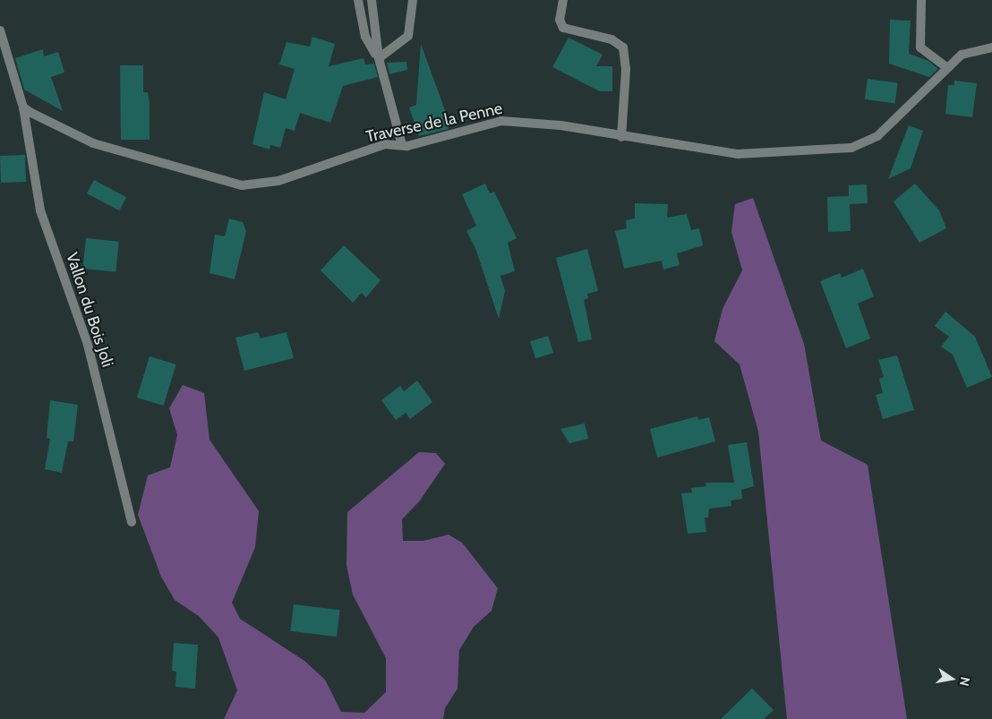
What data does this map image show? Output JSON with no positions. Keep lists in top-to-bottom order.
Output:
{
  "streets": {
    "street": ["Traverse de la Penne", "Vallon du Bois Joli"]
  },
  "crossings": [
    ["Traverse de la Penne", "Vallon du Bois Joli"]
  ],
  "north": "right"
}
